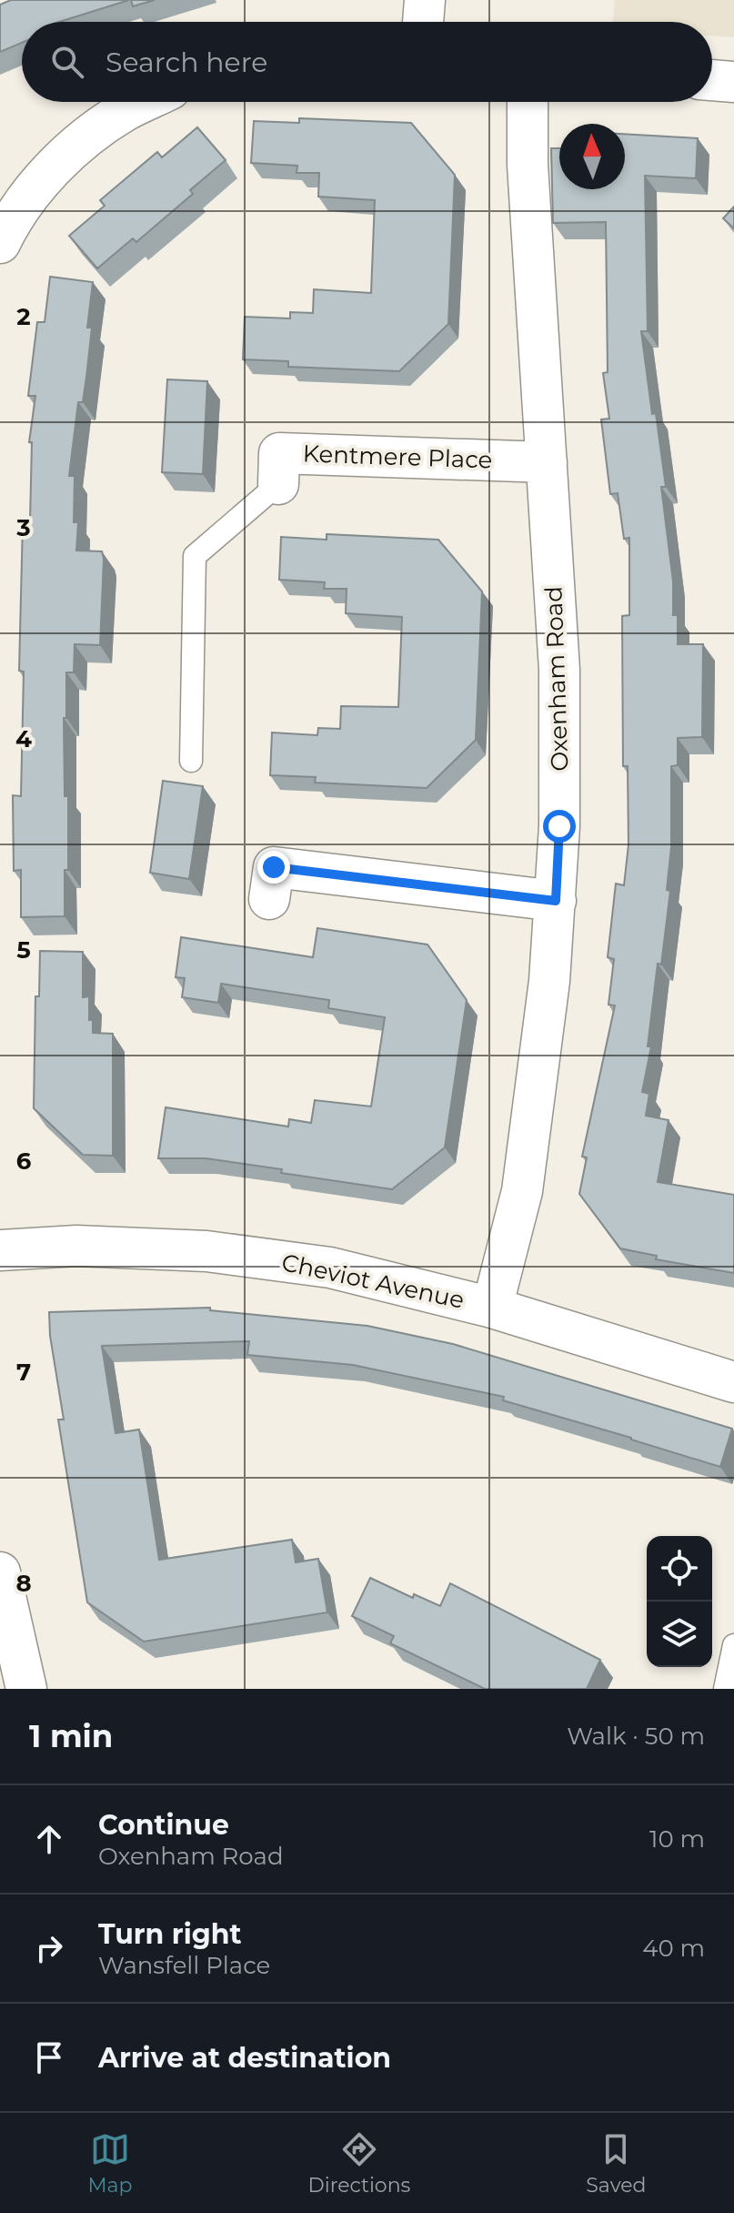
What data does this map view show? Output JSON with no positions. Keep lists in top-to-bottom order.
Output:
{
  "streets": {
    "street": ["Kentmere Place", "Oxenham Road", "Cheviot Avenue"]
  },
  "crossings": [
    ["Kentmere Place", "Oxenham Road"],
    ["Oxenham Road", "Cheviot Avenue"]
  ],
  "north": "top",
  "page": {
    "search": "Search here",
    "heading": ["1 min", "Walk · 50 m"],
    "list": [
      ["Continue", "Oxenham Road", "10 m"],
      ["Turn right", "Wansfell Place", "40 m"],
      "Arrive at destination"
    ],
    "nav": ["Map", "Directions", "Saved"]
  },
  "grid": {
    "rows": [
      "2",
      "3",
      "4",
      "5",
      "6",
      "7",
      "8"
    ]
  }
}
